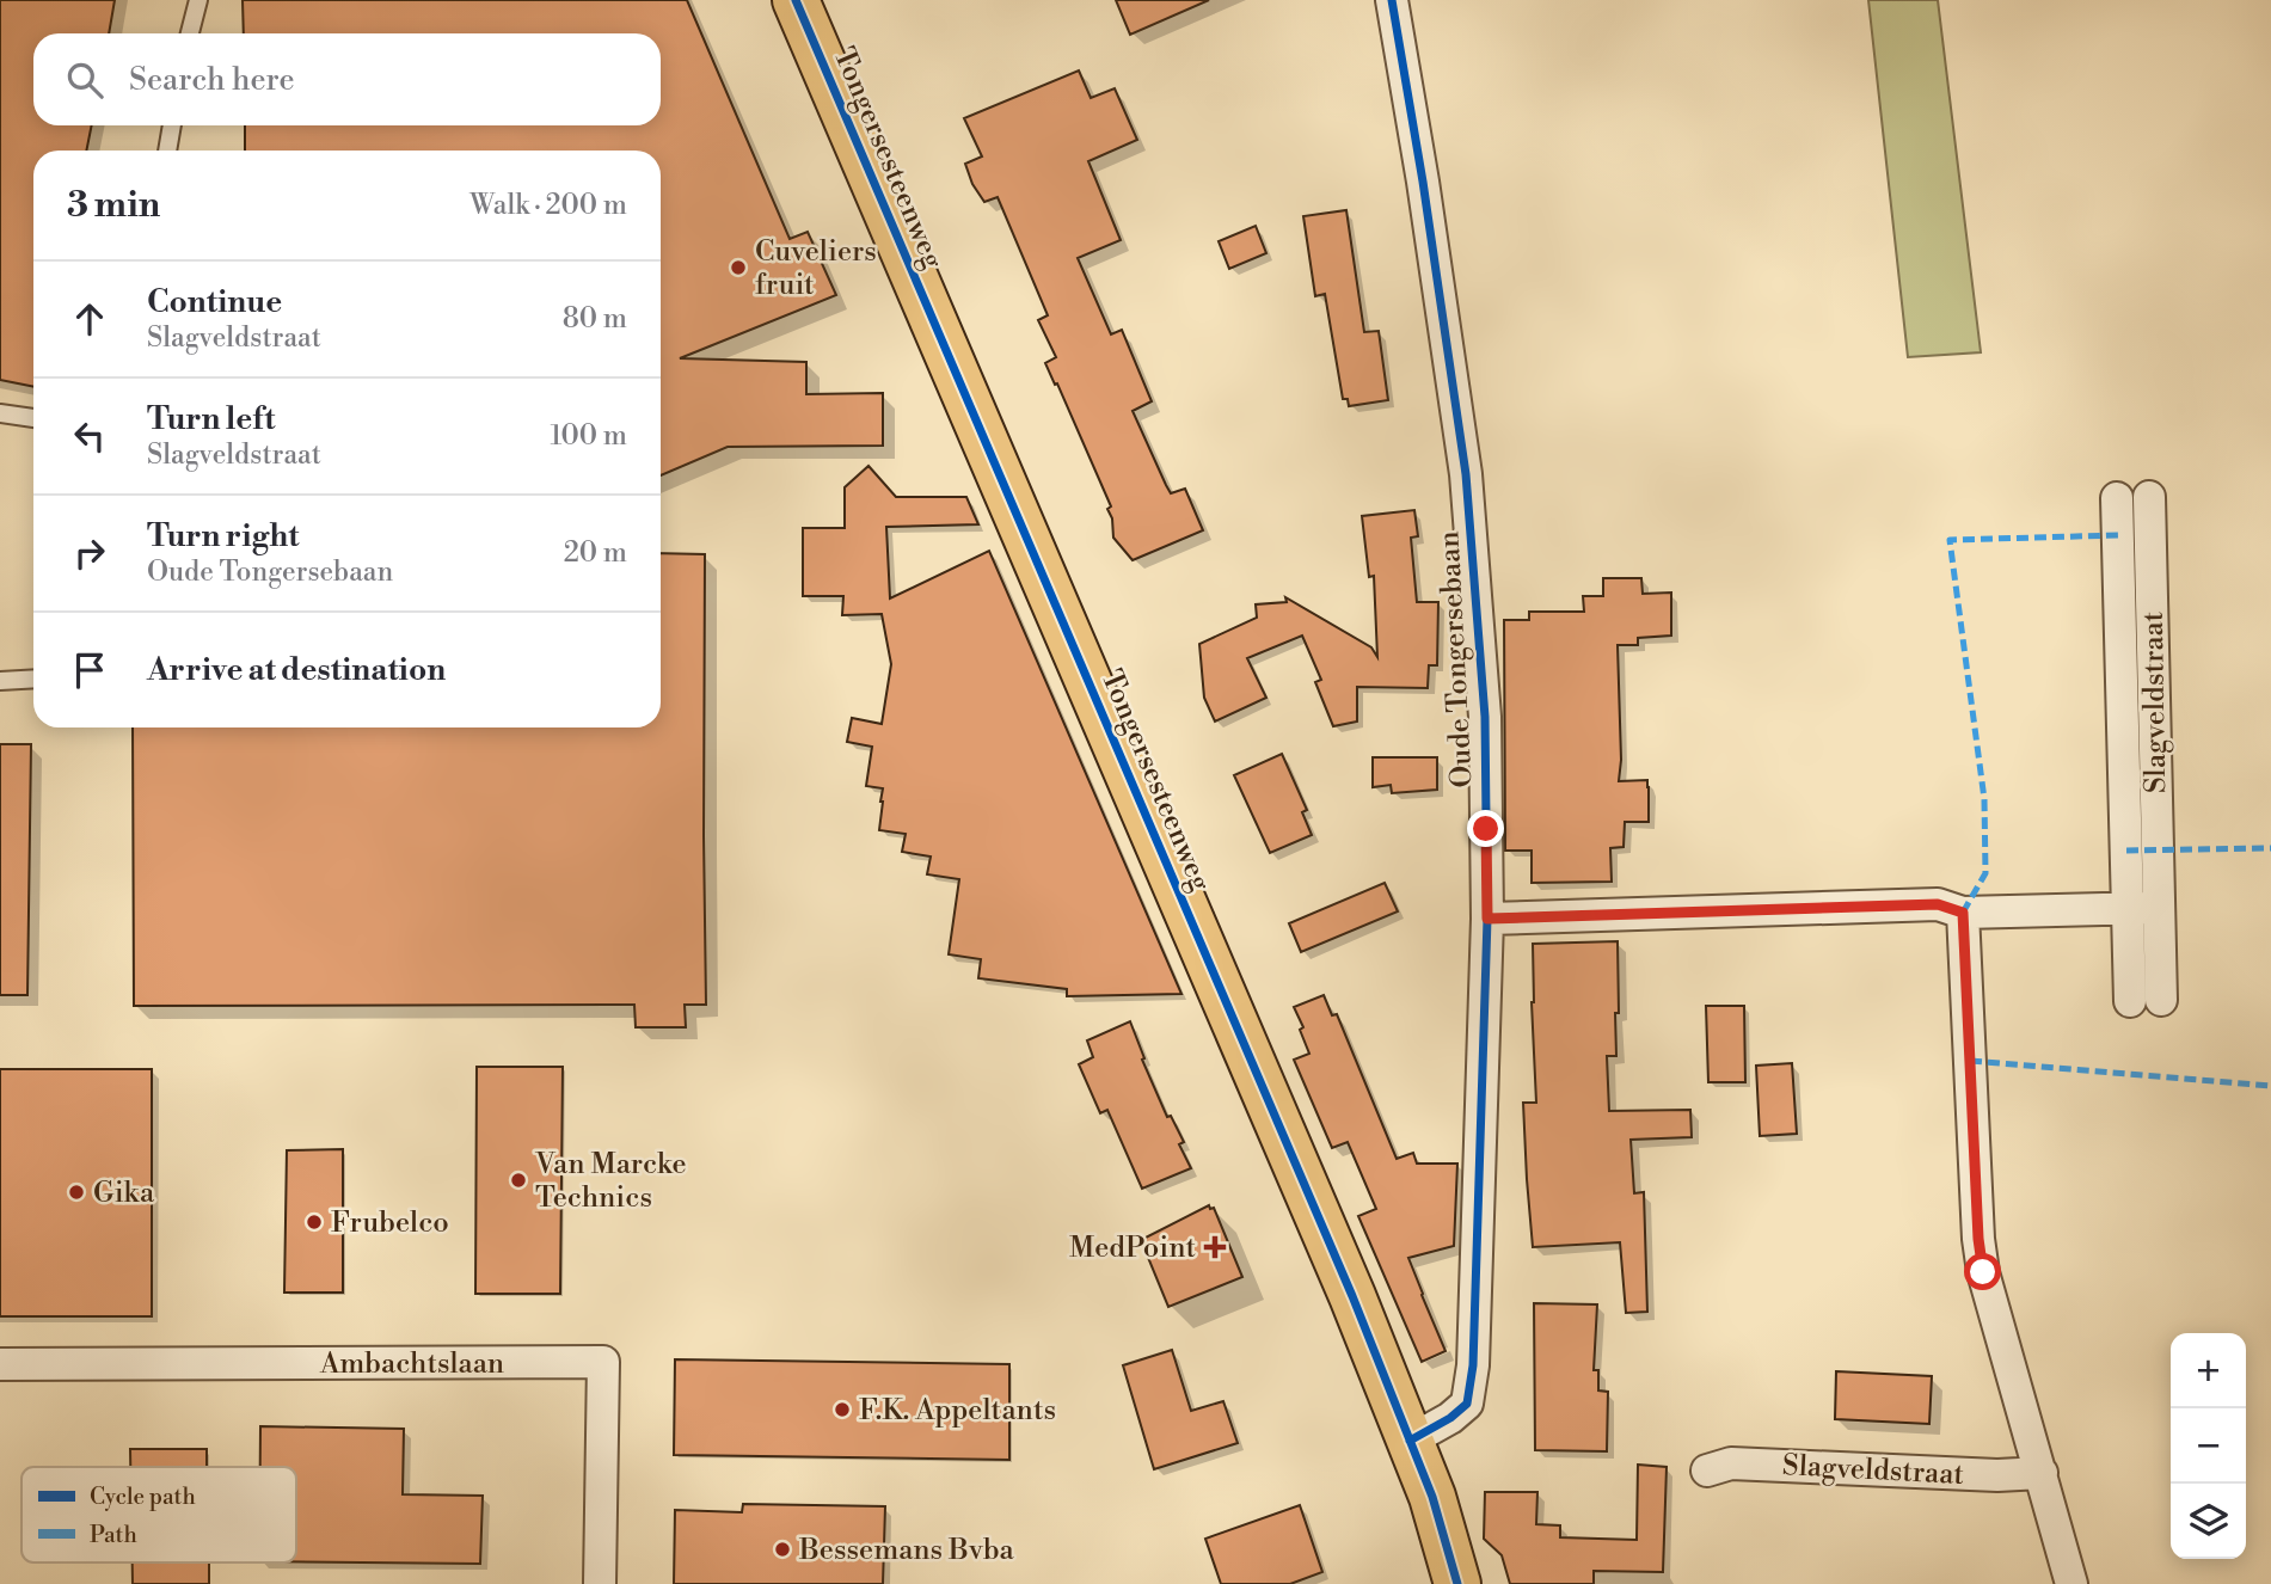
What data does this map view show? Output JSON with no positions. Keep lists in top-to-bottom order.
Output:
{
  "streets": {
    "main road": ["Tongersesteenweg"],
    "street": ["Oude Tongersebaan", "Slagveldstraat", "Ambachtslaan"]
  },
  "crossings": [
    ["Tongersesteenweg", "Oude Tongersebaan"]
  ],
  "places": {
    "other": [
      "Cuveliers fruit",
      "Van Marcke Technics",
      "Gika",
      "Frubelco",
      "F.K. Appeltants",
      "Bessemans Bvba"
    ],
    "health": ["MedPoint"]
  },
  "legend": ["Cycle path", "Path"],
  "page": {
    "search": "Search here",
    "heading": ["3 min", "Walk · 200 m"],
    "list": [
      ["Continue", "Slagveldstraat", "80 m"],
      ["Turn left", "Slagveldstraat", "100 m"],
      ["Turn right", "Oude Tongersebaan", "20 m"],
      "Arrive at destination"
    ],
    "map_buttons": ["+", "−"]
  }
}
